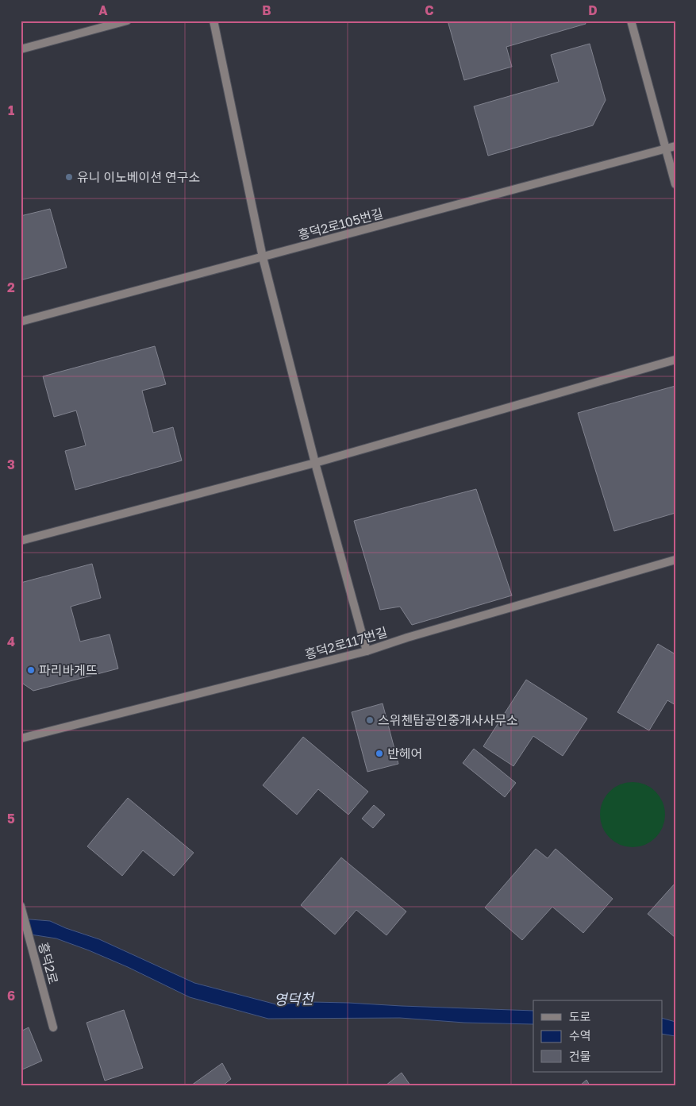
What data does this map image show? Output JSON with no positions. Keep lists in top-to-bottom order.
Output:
{
  "streets": {
    "street": ["흥덕2로105번길", "흥덕2로117번길", "흥덕2로"]
  },
  "water": ["영덕천"],
  "places": [
    "유니 이노베이션 연구소",
    "파리바게뜨",
    "스위첸탑공인중개사사무소",
    "반헤어"
  ],
  "legend": ["도로", "수역", "건물"],
  "grid": {
    "columns": [
      "A",
      "B",
      "C",
      "D"
    ],
    "rows": [
      "1",
      "2",
      "3",
      "4",
      "5",
      "6"
    ]
  }
}
